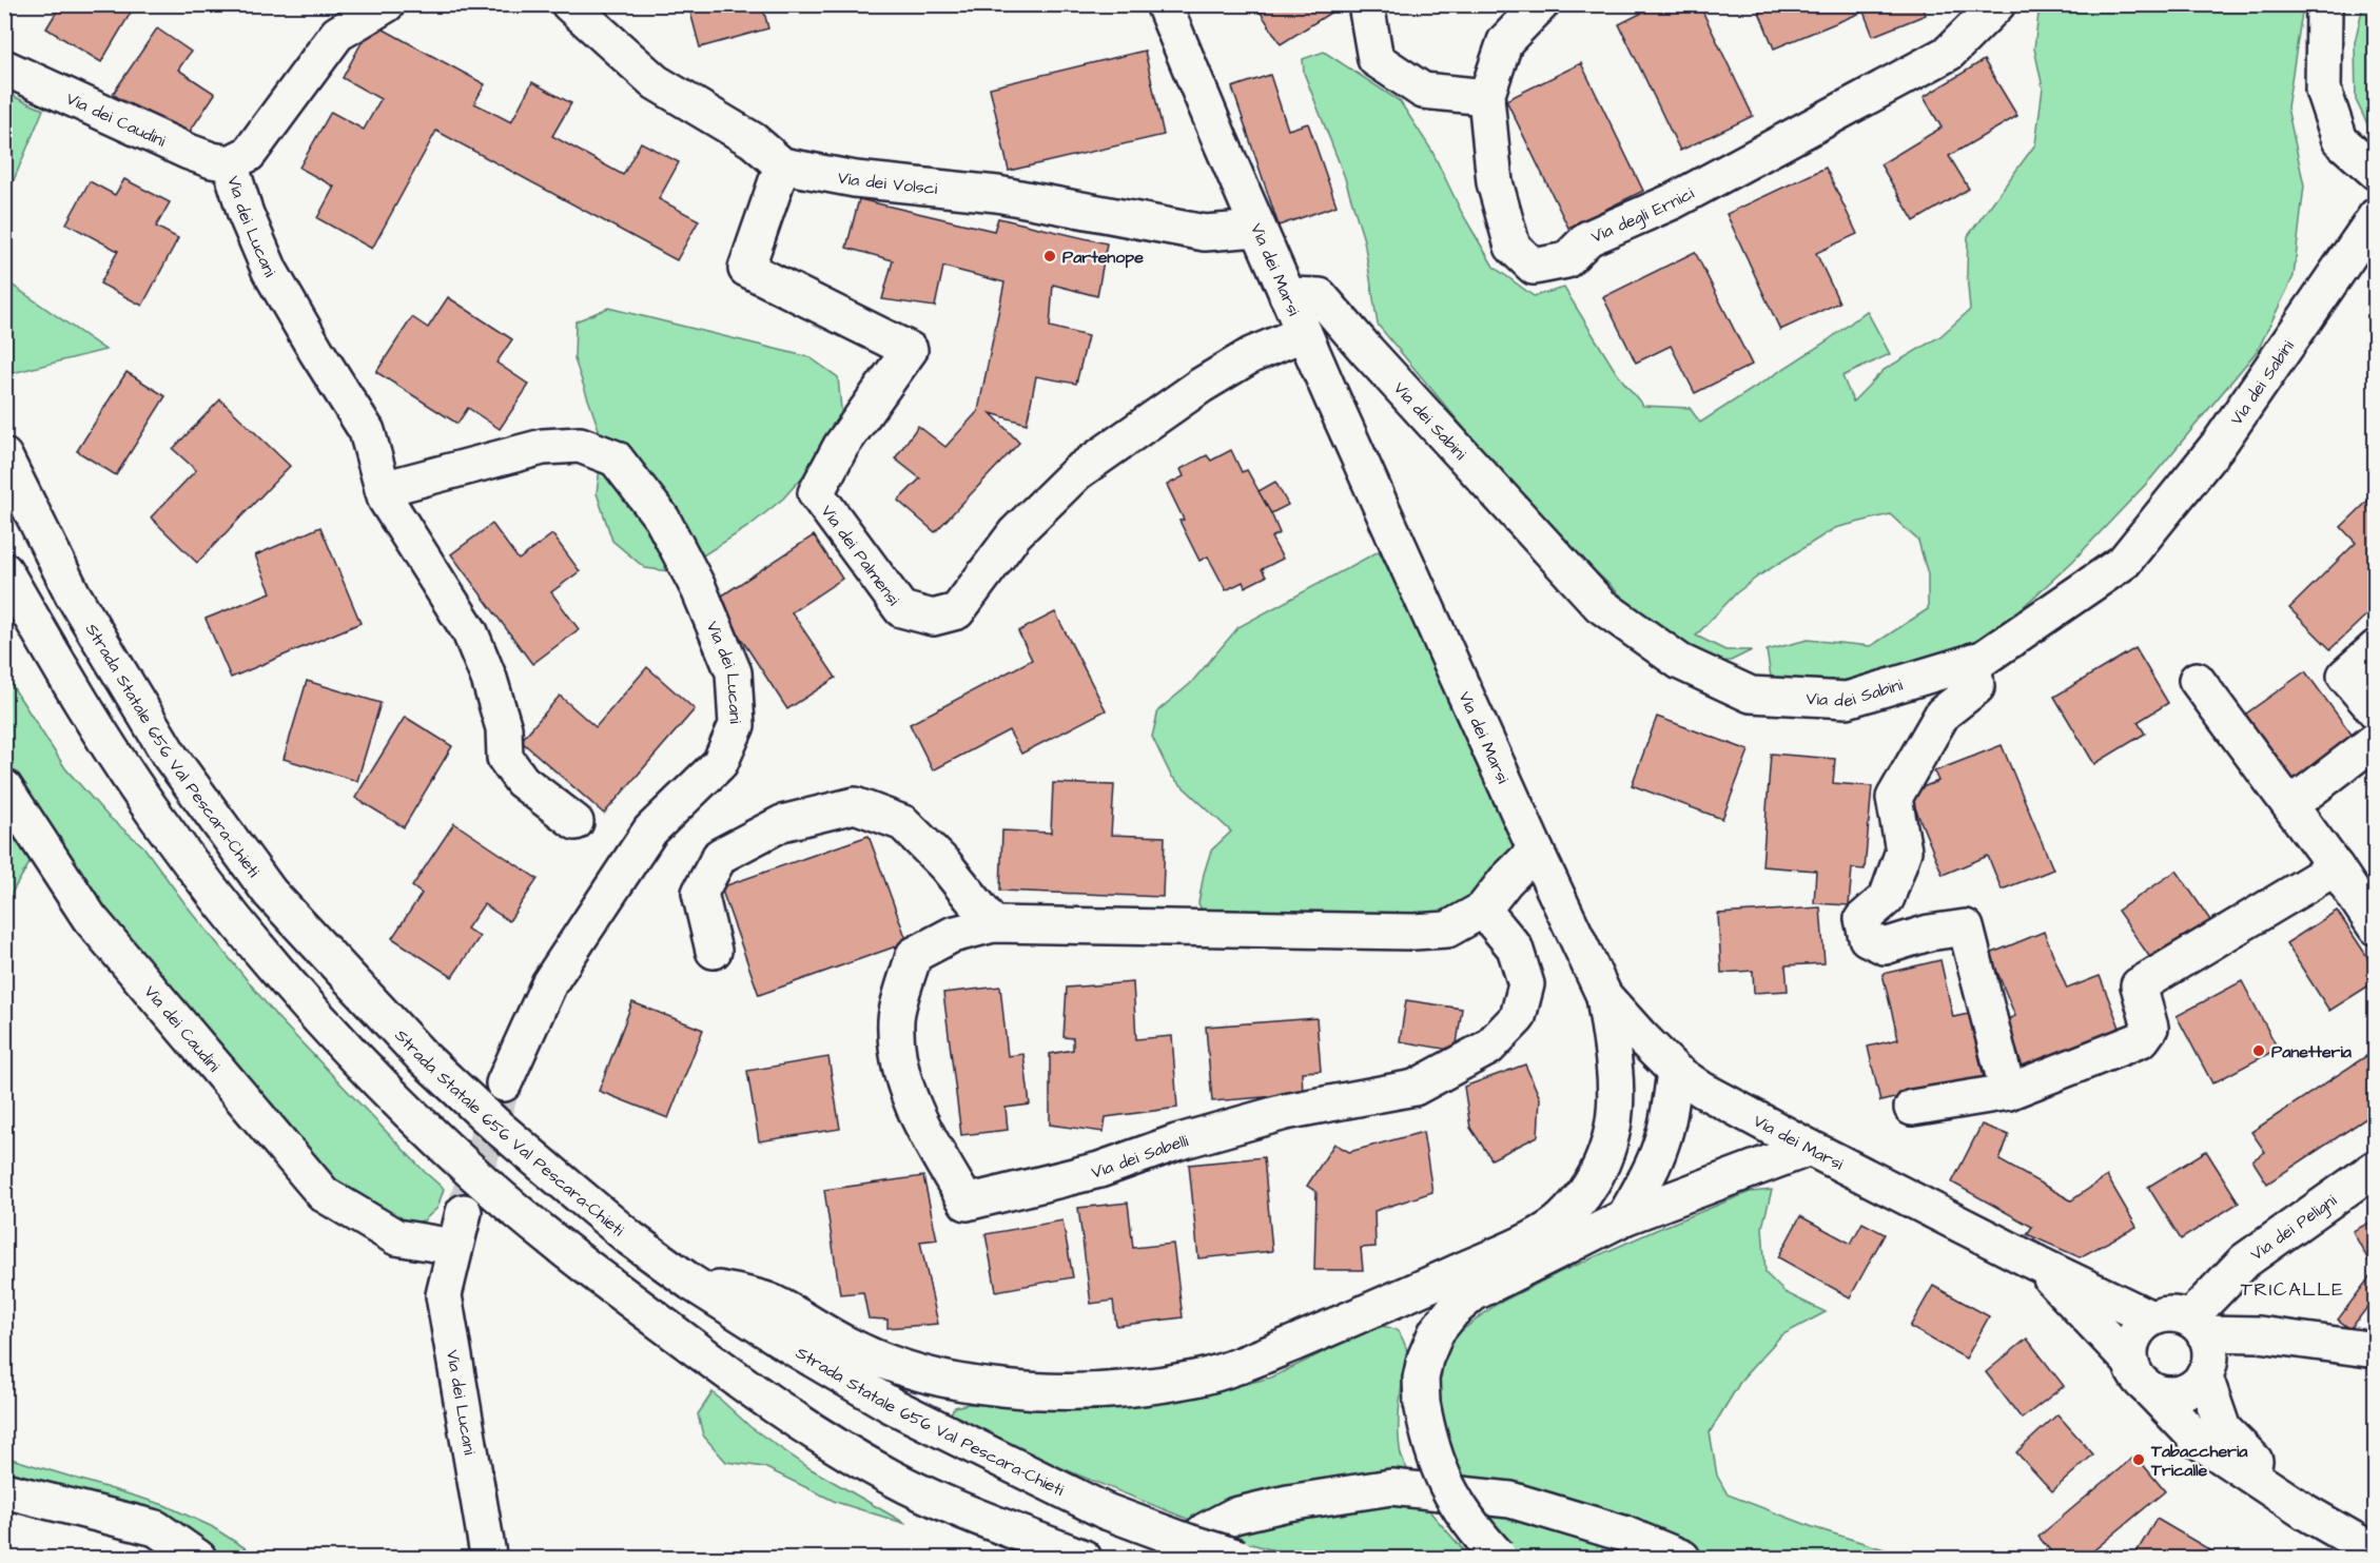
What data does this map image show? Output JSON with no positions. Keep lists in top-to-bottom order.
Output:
{
  "streets": {
    "main road": [
      "Via dei Caudini",
      "Via dei Volsci",
      "Via degli Ernici",
      "Via dei Lucani",
      "Via dei Marsi",
      "Via dei Sabini",
      "Via dei Palmensi",
      "Strada Statale 656 Val Pescara-Chieti",
      "Via dei Sabelli",
      "Via dei Peligni"
    ]
  },
  "crossings": [
    ["Via dei Caudini", "Via dei Lucani"],
    ["Via dei Volsci", "Via dei Marsi"],
    ["Via dei Volsci", "Via dei Palmensi"],
    ["Via dei Marsi", "Via dei Sabini"],
    ["Via dei Marsi", "Via dei Palmensi"],
    ["Via dei Marsi", "Via dei Sabelli"],
    ["Via dei Marsi", "Via dei Peligni"]
  ],
  "districts": ["TRICALLE"],
  "places": ["Partenope", "Panetteria", "Tabaccheria Tricalle"]
}
